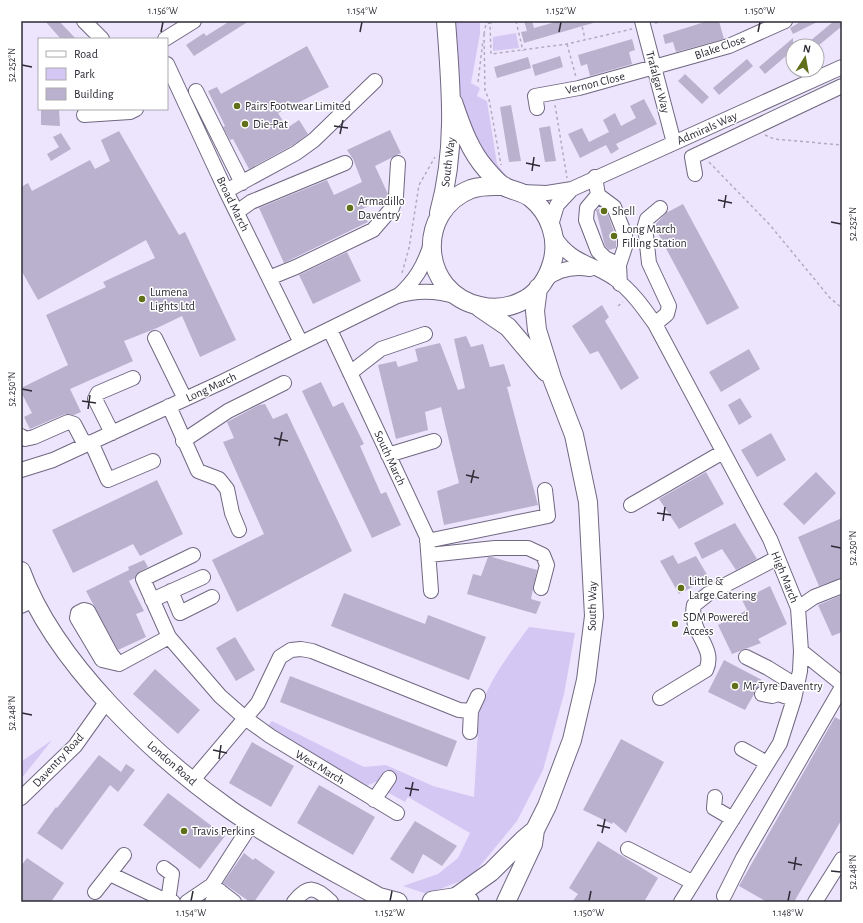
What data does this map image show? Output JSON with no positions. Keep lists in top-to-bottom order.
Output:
{
  "streets": {
    "main road": ["South Way", "London Road"],
    "street": [
      "Blake Close",
      "Trafalgar Way",
      "Vernon Close",
      "Admirals Way",
      "Broad March",
      "Long March",
      "South March",
      "High March",
      "Daventry Road",
      "West March"
    ]
  },
  "crossings": [
    ["Blake Close", "Trafalgar Way"],
    ["Blake Close", "Vernon Close"],
    ["Trafalgar Way", "Vernon Close"],
    ["Trafalgar Way", "Admirals Way"],
    ["Admirals Way", "South Way"],
    ["Admirals Way", "Long March"],
    ["Admirals Way", "High March"],
    ["South Way", "Long March"],
    ["South Way", "High March"],
    ["Broad March", "Long March"],
    ["Long March", "South March"],
    ["Long March", "High March"],
    ["Daventry Road", "London Road"]
  ],
  "places": [
    "Pairs Footwear Limited",
    "Die-Pat",
    "Armadillo Daventry",
    "Shell",
    "Long March Filling Station",
    "Lumena Lights Ltd",
    "Little & Large Catering",
    "SDM Powered Access",
    "Mr Tyre Daventry",
    "Travis Perkins"
  ],
  "legend": ["Road", "Park", "Building"],
  "north": "top",
  "coordinates": [
    "1.156°W",
    "1.154°W",
    "1.152°W",
    "1.150°W",
    "52.252°N",
    "52.250°N",
    "52.248°N",
    "1.148°W"
  ]
}
